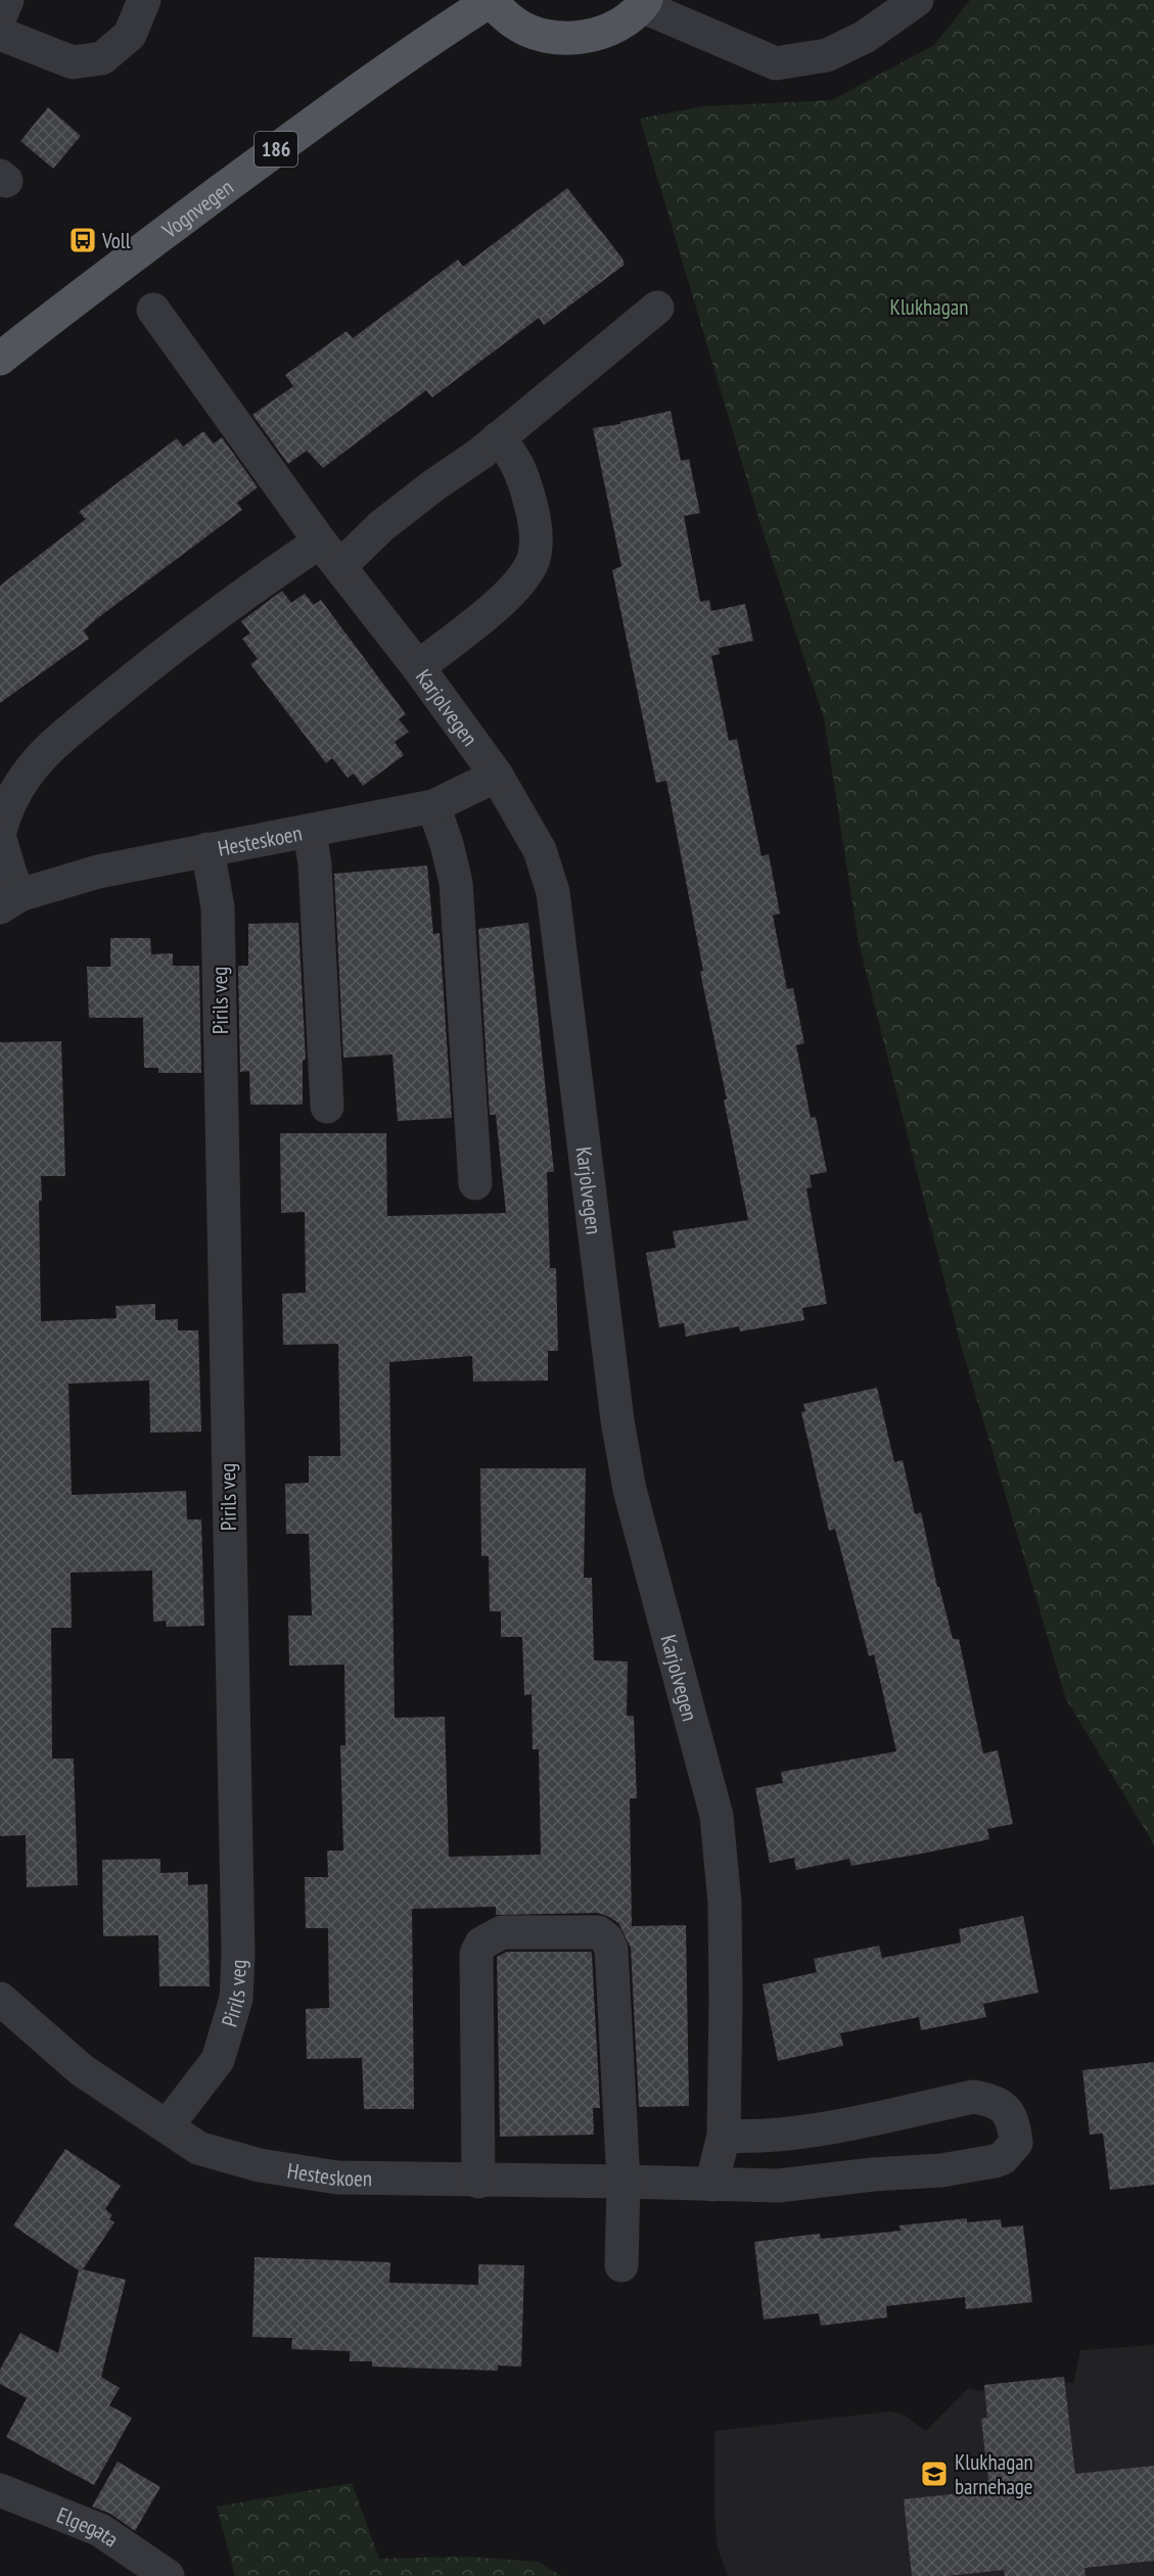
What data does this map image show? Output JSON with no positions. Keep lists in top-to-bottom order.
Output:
{
  "streets": {
    "main road": ["186", "Vognvegen"],
    "street": [
      "Karjolvegen",
      "Hesteskoen",
      "Pirils veg",
      "Elgegata"
    ]
  },
  "crossings": [
    ["186", "Vognvegen"],
    ["Karjolvegen", "Hesteskoen"],
    ["Hesteskoen", "Pirils veg"]
  ],
  "parks": ["Klukhagan"],
  "places": {
    "bus stop": ["Voll"],
    "school or university": ["Klukhagan barnehage"]
  }
}
